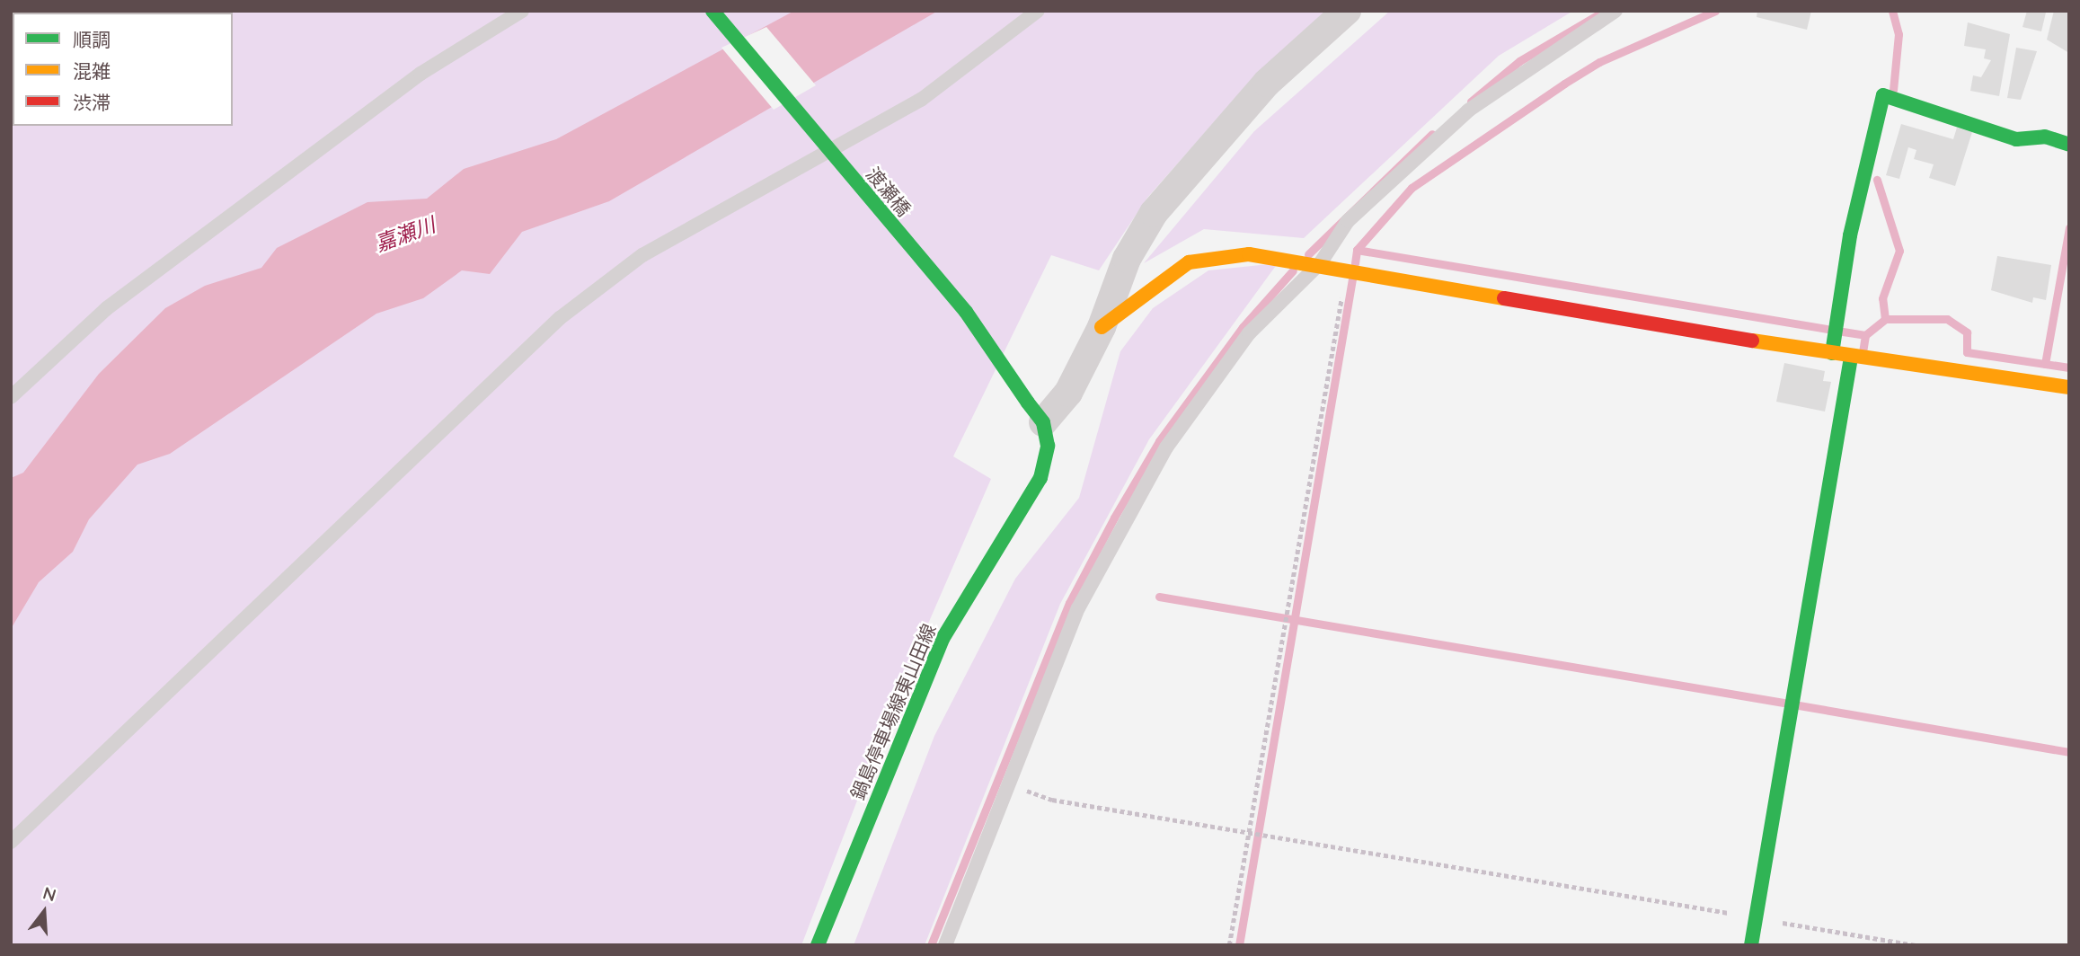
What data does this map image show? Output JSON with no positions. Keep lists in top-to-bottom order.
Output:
{
  "streets": {
    "street": ["渡瀬橋", "鍋島停車場線東山田線"]
  },
  "crossings": [
    ["渡瀬橋", "鍋島停車場線東山田線"]
  ],
  "water": ["嘉瀬川"],
  "legend": ["順調", "混雑", "渋滞"],
  "north": "top"
}
